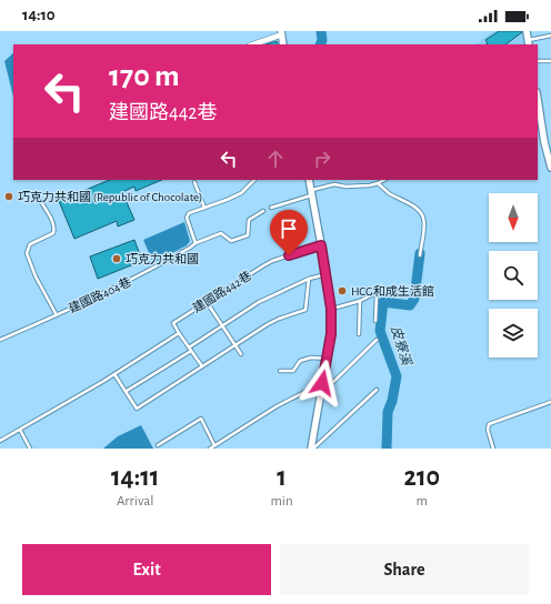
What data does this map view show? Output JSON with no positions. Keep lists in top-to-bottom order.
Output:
{
  "streets": {
    "lane": ["建國路442巷", "建國路404巷"]
  },
  "water": ["皮寮溪"],
  "places": ["巧克力共和國 (Republic of Chocolate)", "巧克力共和國", "HCG和成生活館"],
  "north": "bottom",
  "page": {
    "status": "14:10",
    "turn": ["170 m", "建國路442巷"],
    "eta": [
      "14:11",
      "Arrival",
      "1",
      "min",
      "210",
      "m"
    ],
    "buttons": ["Exit", "Share"]
  }
}
